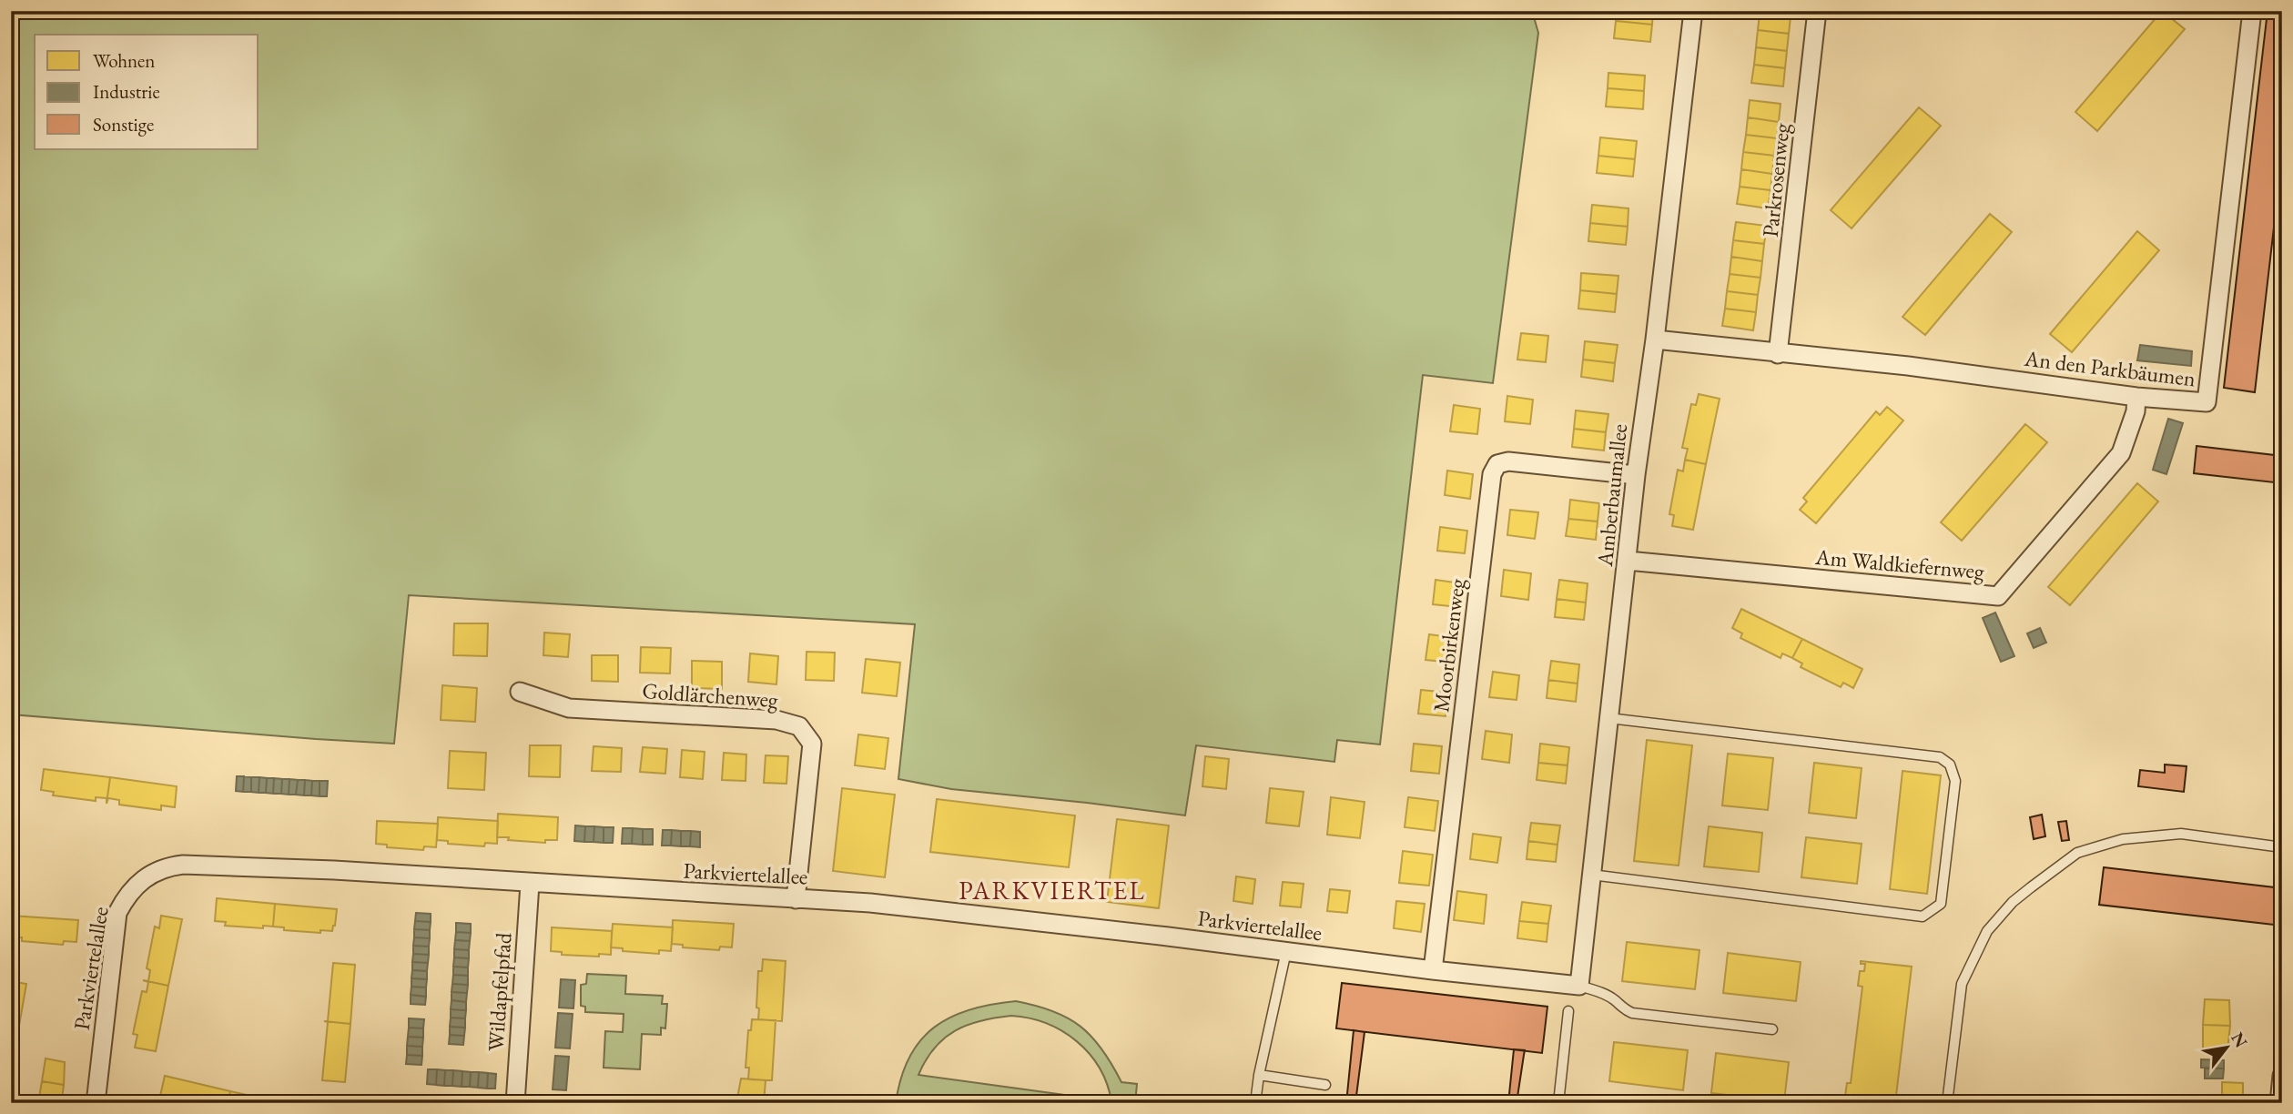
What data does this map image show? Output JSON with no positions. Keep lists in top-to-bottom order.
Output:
{
  "streets": {
    "street": [
      "Parkrosenweg",
      "An den Parkbäumen",
      "Amberbaumallee",
      "Am Waldkiefernweg",
      "Moorbirkenweg",
      "Goldlärchenweg",
      "Parkviertelallee",
      "Wildapfelpfad"
    ]
  },
  "crossings": [
    ["Parkrosenweg", "An den Parkbäumen"],
    ["An den Parkbäumen", "Amberbaumallee"],
    ["An den Parkbäumen", "Am Waldkiefernweg"],
    ["Amberbaumallee", "Am Waldkiefernweg"],
    ["Amberbaumallee", "Moorbirkenweg"],
    ["Amberbaumallee", "Parkviertelallee"],
    ["Moorbirkenweg", "Parkviertelallee"],
    ["Goldlärchenweg", "Parkviertelallee"],
    ["Parkviertelallee", "Wildapfelpfad"]
  ],
  "districts": ["PARKVIERTEL"],
  "legend": ["Wohnen", "Industrie", "Sonstige"],
  "north": "top right"
}
